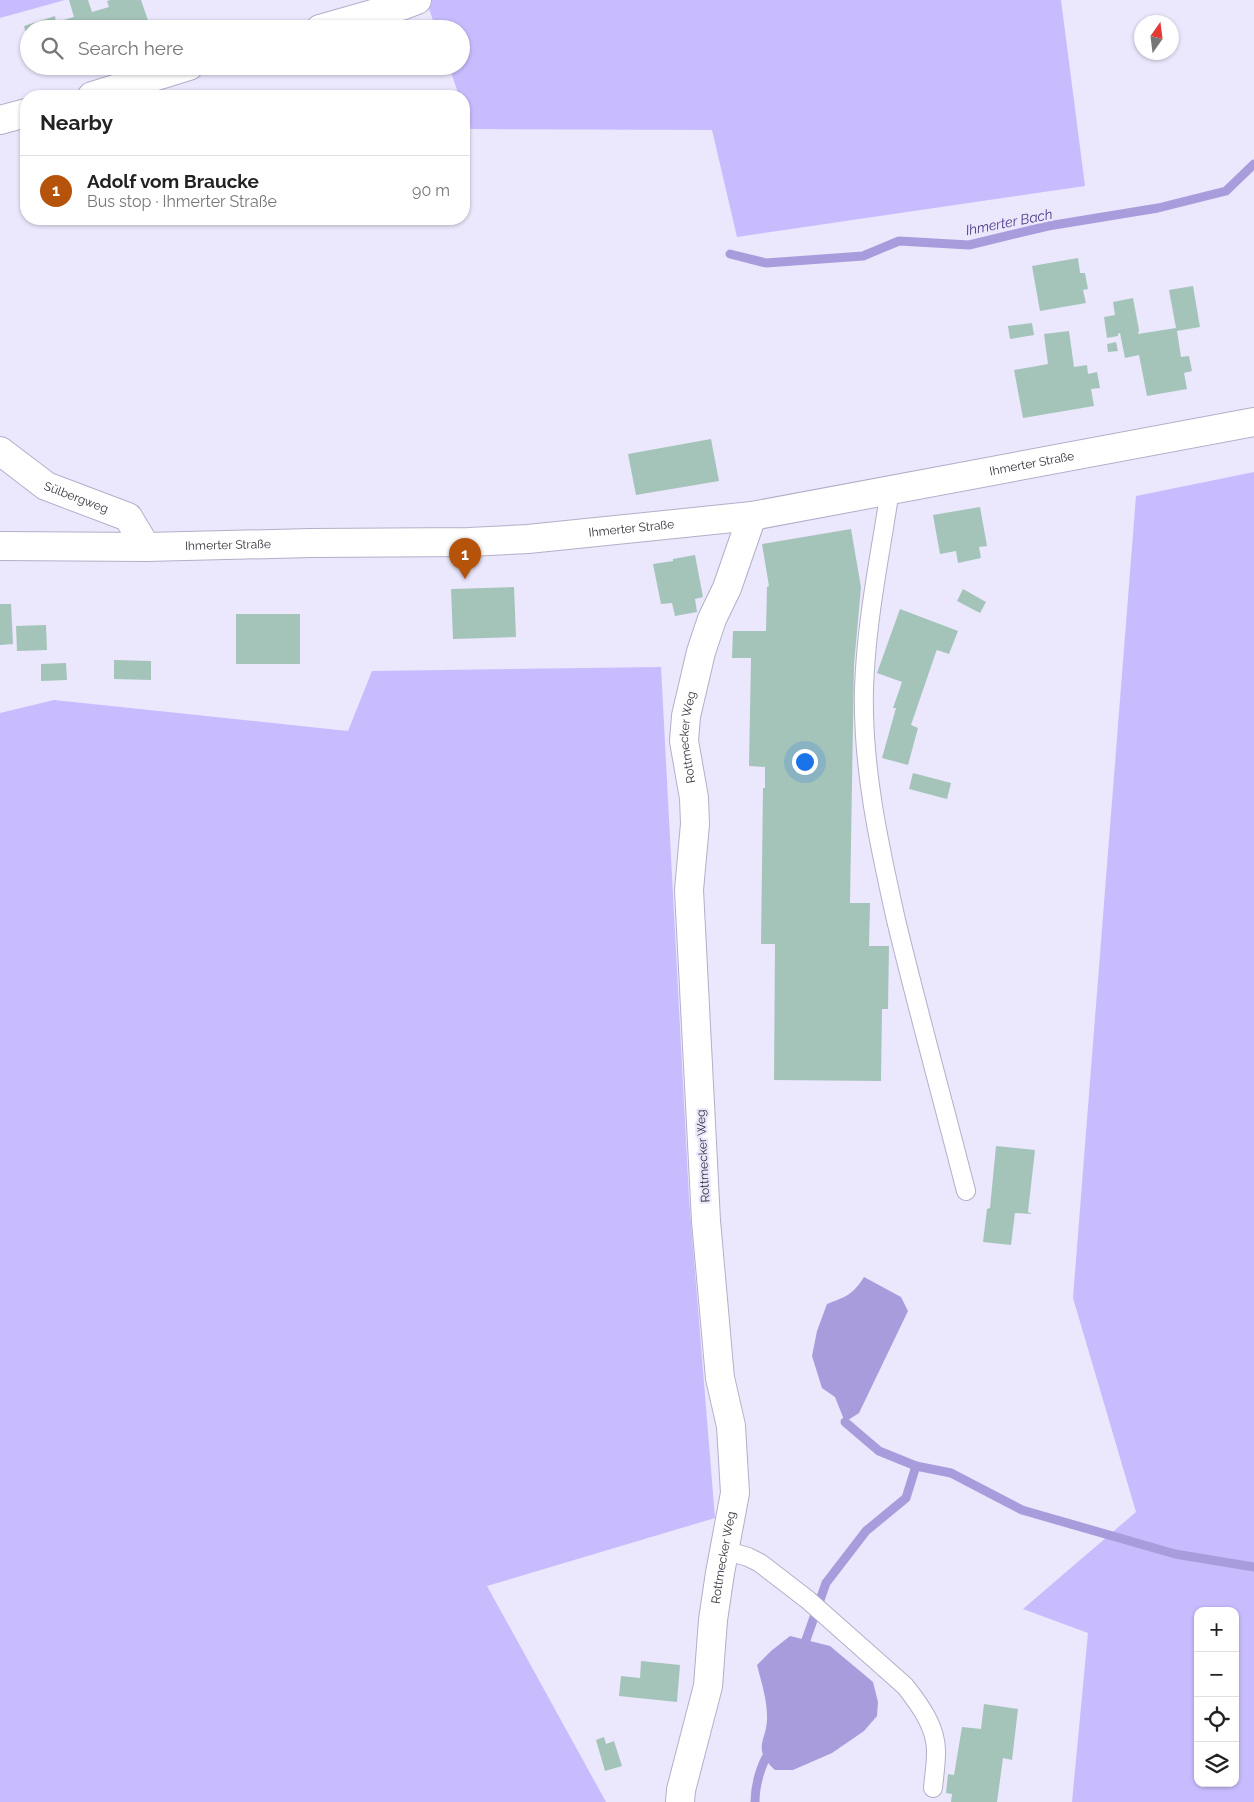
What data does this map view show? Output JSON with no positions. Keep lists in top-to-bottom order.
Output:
{
  "streets": {
    "street": ["Ihmerter Straße", "Sülbergweg", "Rottmecker Weg"]
  },
  "crossings": [
    ["Ihmerter Straße", "Sülbergweg"],
    ["Ihmerter Straße", "Rottmecker Weg"]
  ],
  "water": ["Ihmerter Bach"],
  "north": "top",
  "page": {
    "search": "Search here",
    "heading": "Nearby",
    "list": [
      {
        "mark": "1",
        "name": "Adolf vom Braucke",
        "note": "Bus stop · Ihmerter Straße",
        "value": "90 m"
      }
    ],
    "pins": "1",
    "map_buttons": ["+", "−"]
  }
}
